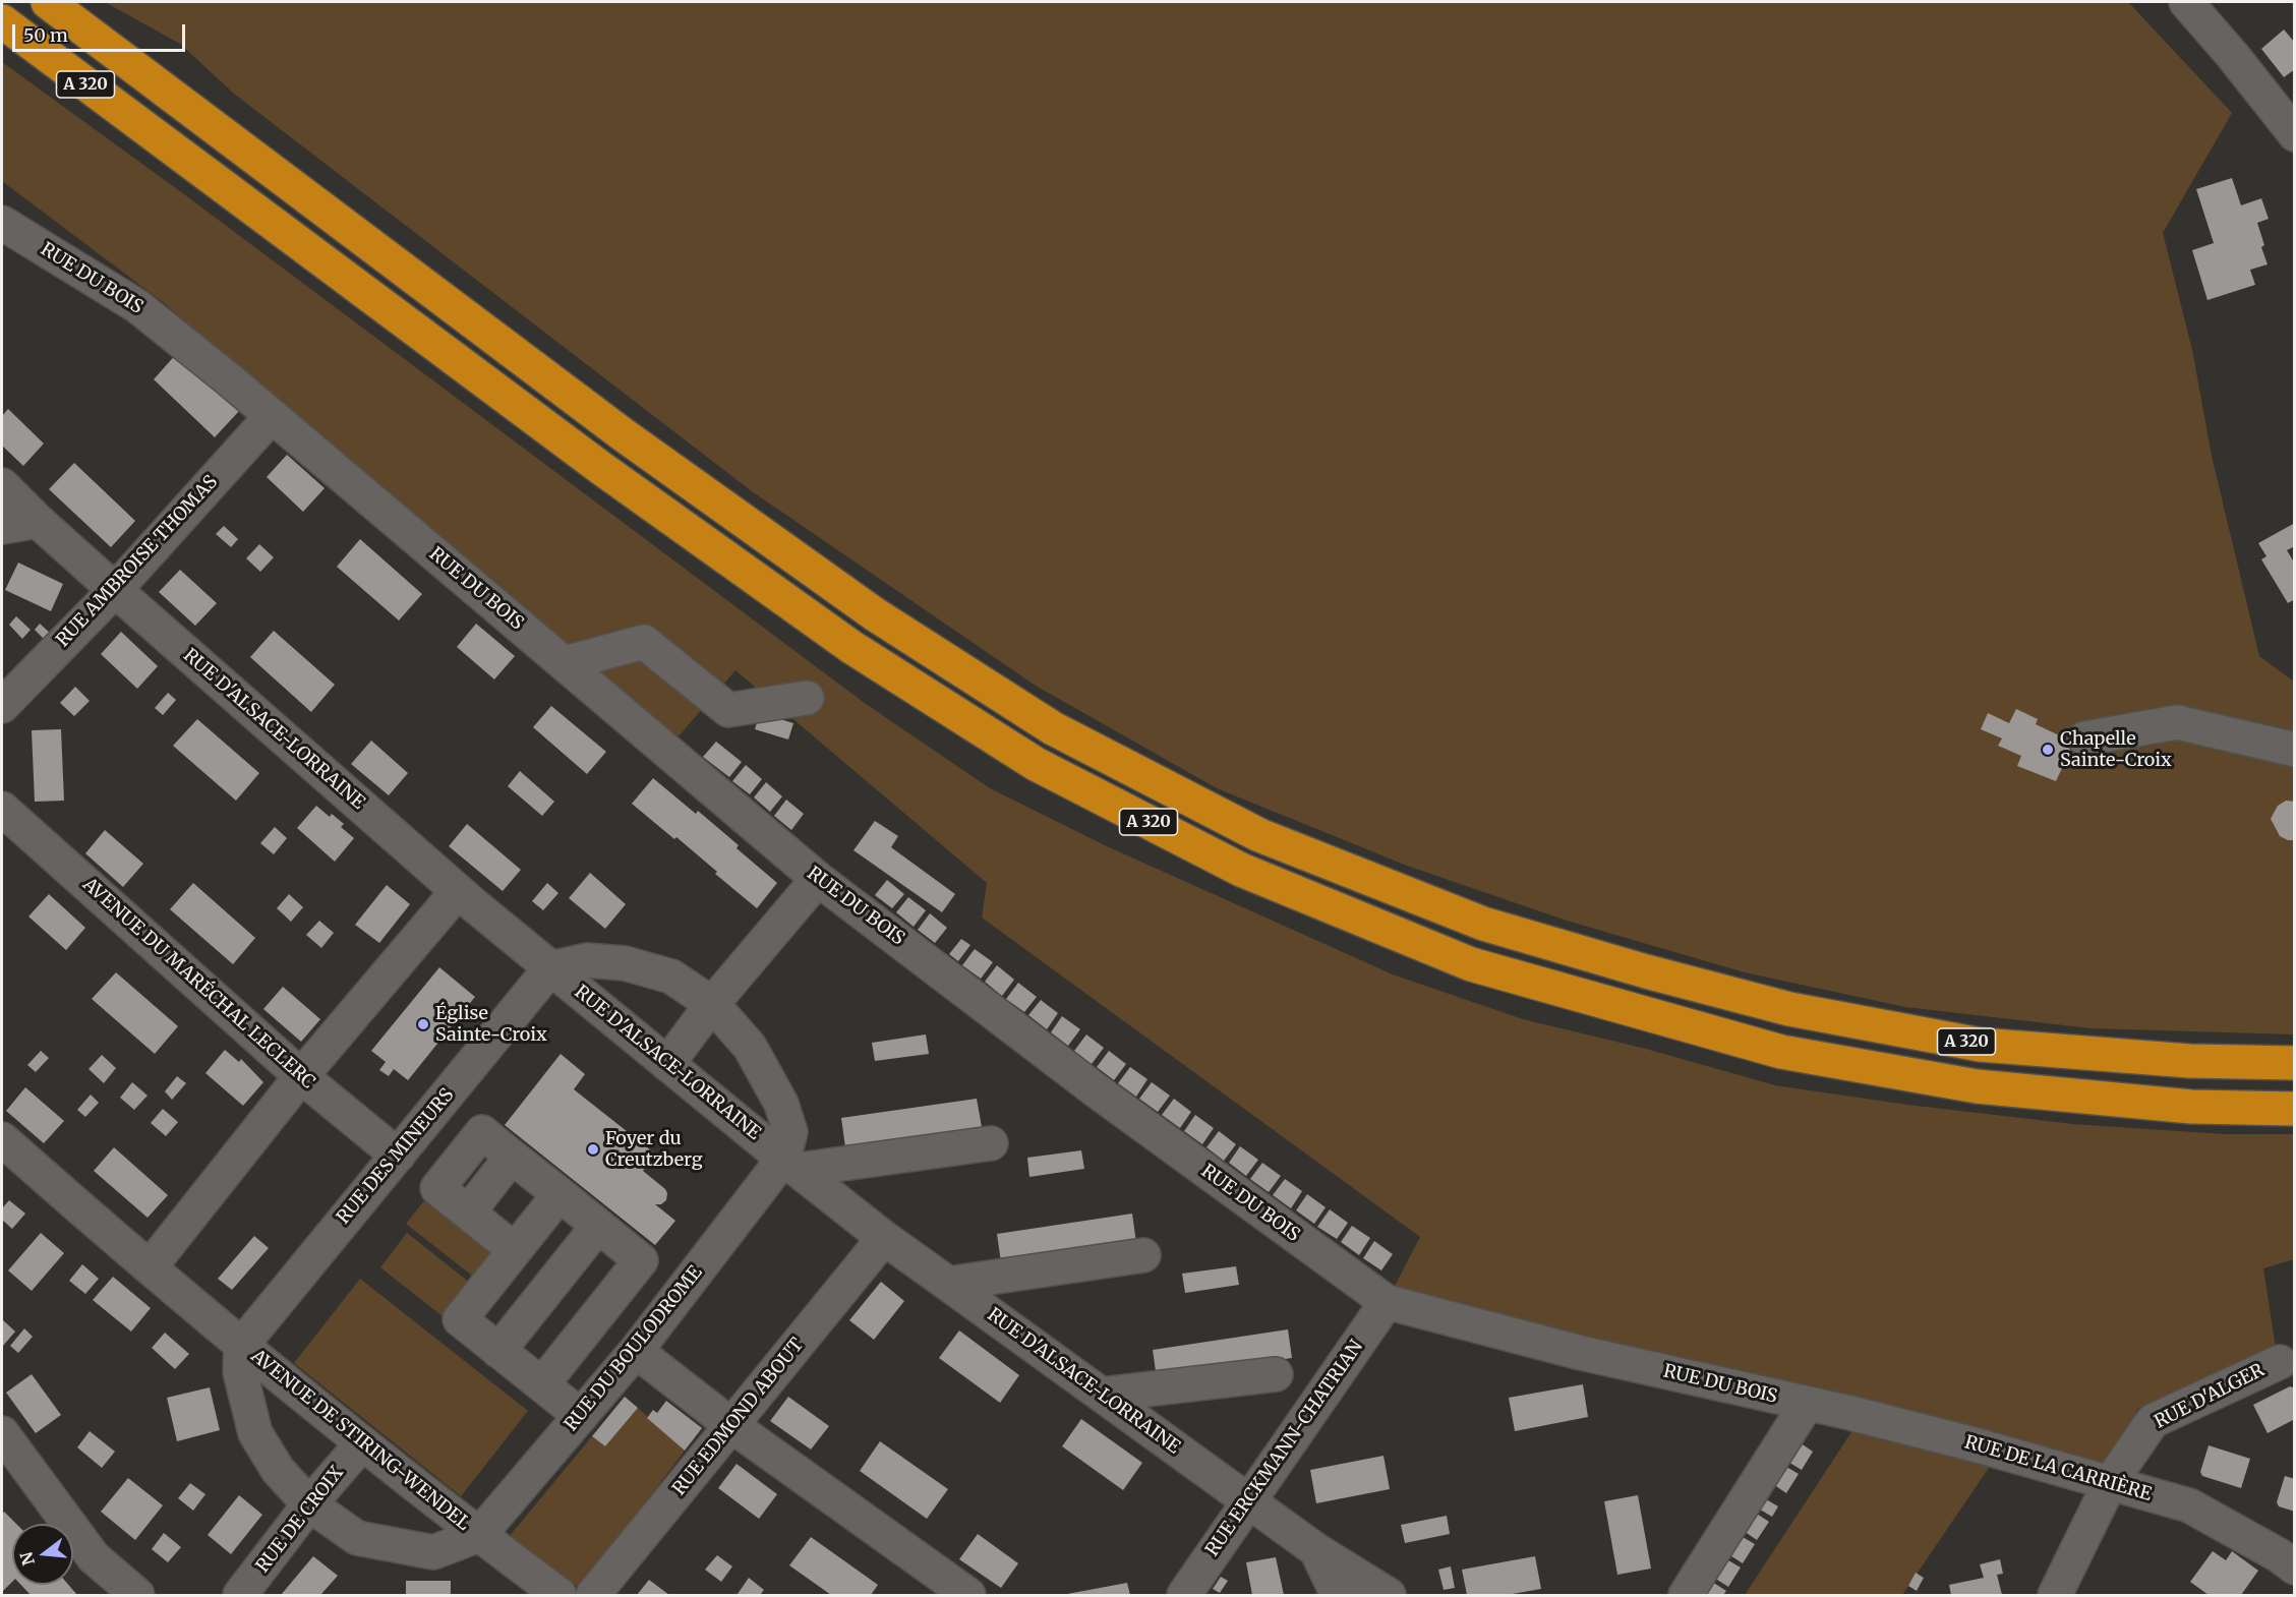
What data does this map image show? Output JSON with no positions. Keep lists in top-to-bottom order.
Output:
{
  "streets": {
    "highway": ["A 320"],
    "street": [
      "RUE DU BOIS",
      "RUE AMBROISE THOMAS",
      "RUE D'ALSACE-LORRAINE",
      "AVENUE DU MARÉCHAL LECLERC",
      "RUE DES MINEURS",
      "RUE DU BOULODROME",
      "RUE D'ALGER",
      "RUE EDMOND ABOUT",
      "AVENUE DE STIRING-WENDEL",
      "RUE ERCKMANN-CHATRIAN",
      "RUE DE LA CARRIÈRE",
      "RUE DE CROIX"
    ]
  },
  "crossings": [
    ["RUE DU BOIS", "RUE AMBROISE THOMAS"],
    ["RUE DU BOIS", "RUE ERCKMANN-CHATRIAN"],
    ["RUE DU BOIS", "RUE DE LA CARRIÈRE"],
    ["RUE AMBROISE THOMAS", "RUE D'ALSACE-LORRAINE"],
    ["RUE D'ALSACE-LORRAINE", "RUE DES MINEURS"],
    ["RUE D'ALSACE-LORRAINE", "RUE DU BOULODROME"],
    ["RUE D'ALSACE-LORRAINE", "RUE EDMOND ABOUT"],
    ["RUE D'ALSACE-LORRAINE", "RUE ERCKMANN-CHATRIAN"],
    ["AVENUE DU MARÉCHAL LECLERC", "RUE DES MINEURS"],
    ["RUE DES MINEURS", "AVENUE DE STIRING-WENDEL"],
    ["RUE DU BOULODROME", "AVENUE DE STIRING-WENDEL"],
    ["RUE D'ALGER", "RUE DE LA CARRIÈRE"],
    ["AVENUE DE STIRING-WENDEL", "RUE DE CROIX"]
  ],
  "places": ["Chapelle Sainte-Croix", "Église Sainte-Croix", "Foyer du Creutzberg"],
  "scale_bar": "50 m",
  "north": "left"
}
